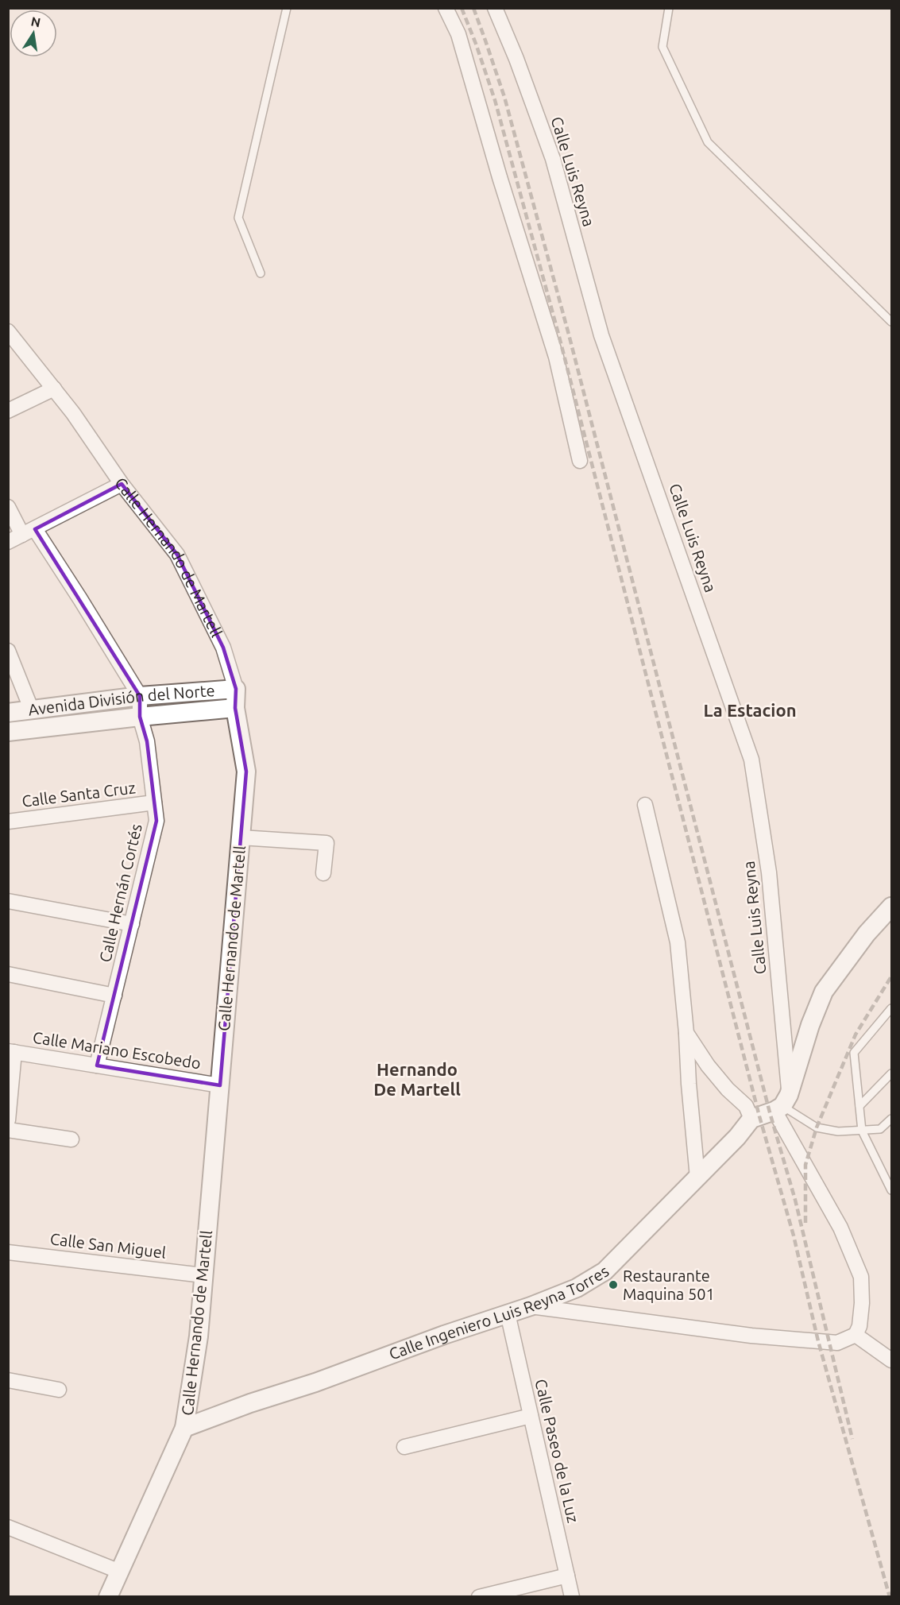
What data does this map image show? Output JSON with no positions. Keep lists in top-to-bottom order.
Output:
{
  "streets": {
    "street": [
      "Calle Luis Reyna",
      "Calle Hernando de Martell",
      "Avenida División del Norte",
      "Calle Santa Cruz",
      "Calle Hernán Cortés",
      "Calle Mariano Escobedo",
      "Calle San Miguel",
      "Calle Ingeniero Luis Reyna Torres",
      "Calle Paseo de la Luz"
    ]
  },
  "crossings": [
    ["Calle Hernando de Martell", "Avenida División del Norte"],
    ["Calle Hernando de Martell", "Calle Mariano Escobedo"],
    ["Calle Hernando de Martell", "Calle San Miguel"],
    ["Calle Hernando de Martell", "Calle Ingeniero Luis Reyna Torres"],
    ["Avenida División del Norte", "Calle Hernán Cortés"],
    ["Calle Santa Cruz", "Calle Hernán Cortés"],
    ["Calle Hernán Cortés", "Calle Mariano Escobedo"],
    ["Calle Ingeniero Luis Reyna Torres", "Calle Paseo de la Luz"]
  ],
  "districts": ["La Estacion", "Hernando De Martell"],
  "places": ["Restaurante Maquina 501"],
  "north": "top"
}
